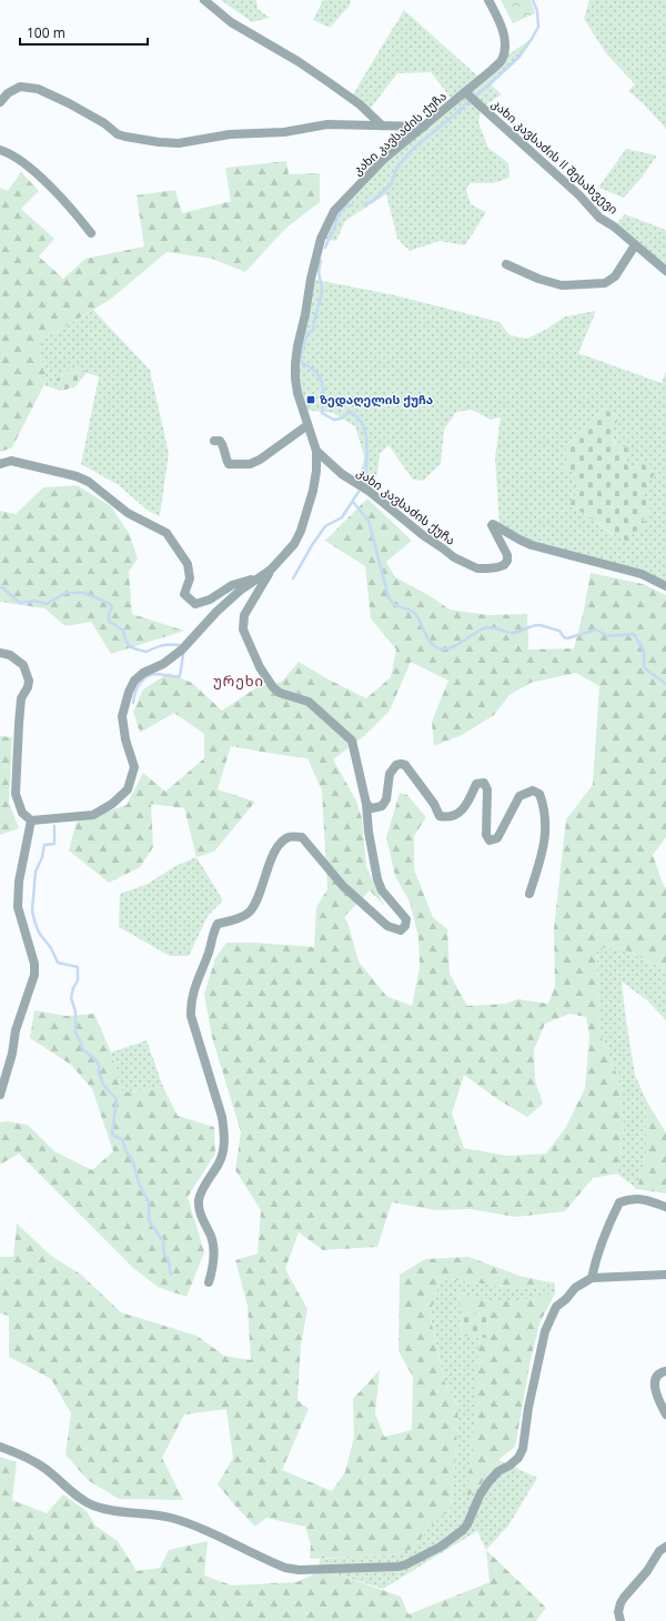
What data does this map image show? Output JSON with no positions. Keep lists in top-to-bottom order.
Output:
{
  "streets": {
    "street": ["კახი კავსაძის ქუჩა", "კახი კავსაძის II შესახვევი"]
  },
  "crossings": [
    ["კახი კავსაძის ქუჩა", "კახი კავსაძის II შესახვევი"]
  ],
  "districts": ["ურეხი"],
  "places": {
    "transit": ["ზედაღელის ქუჩა"]
  },
  "scale_bar": "100 m"
}
